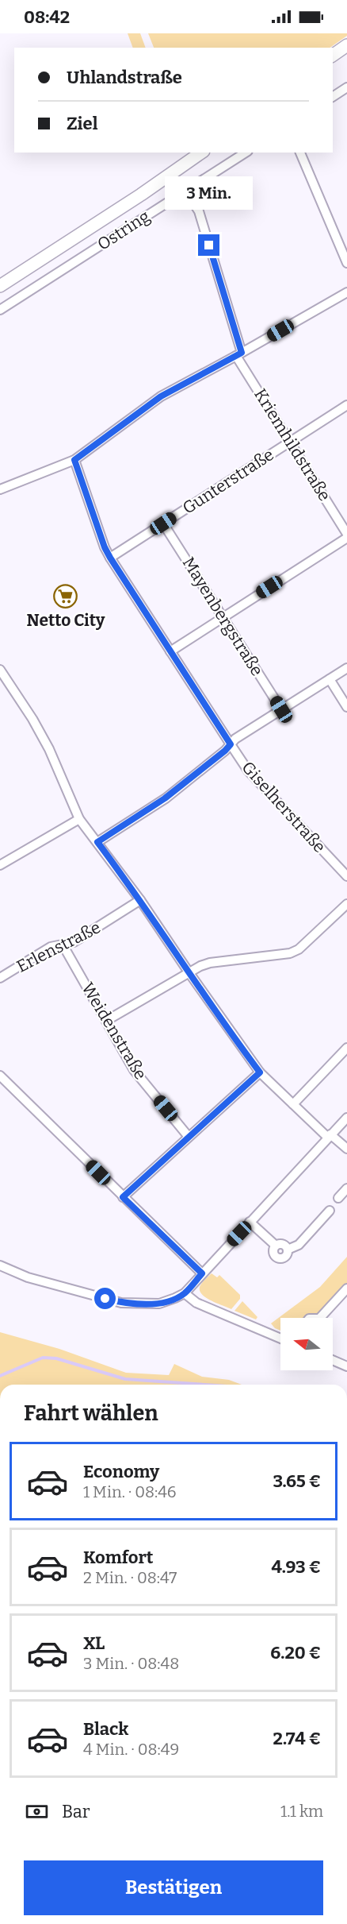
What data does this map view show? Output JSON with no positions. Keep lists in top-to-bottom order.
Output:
{
  "streets": {
    "street": [
      "Ostring",
      "Kriemhildstraße",
      "Gunterstraße",
      "Mayenbergstraße",
      "Giselherstraße",
      "Erlenstraße",
      "Weidenstraße"
    ]
  },
  "crossings": [
    ["Ostring", "Kriemhildstraße"],
    ["Kriemhildstraße", "Gunterstraße"],
    ["Gunterstraße", "Mayenbergstraße"],
    ["Gunterstraße", "Giselherstraße"],
    ["Erlenstraße", "Weidenstraße"]
  ],
  "places": {
    "supermarket": ["Netto City"]
  },
  "north": "left",
  "page": {
    "status": "08:42",
    "banner": ["Uhlandstraße", "Ziel"],
    "bubble": "3 Min.",
    "heading": "Fahrt wählen",
    "list": [
      {
        "name": "Economy",
        "note": "1 Min. · 08:46",
        "value": "3.65 €"
      },
      {
        "name": "Komfort",
        "note": "2 Min. · 08:47",
        "value": "4.93 €"
      },
      {
        "name": "XL",
        "note": "3 Min. · 08:48",
        "value": "6.20 €"
      },
      {
        "name": "Black",
        "note": "4 Min. · 08:49",
        "value": "2.74 €"
      }
    ],
    "pay": ["Bar", "1.1 km"],
    "buttons": "Bestätigen"
  }
}
